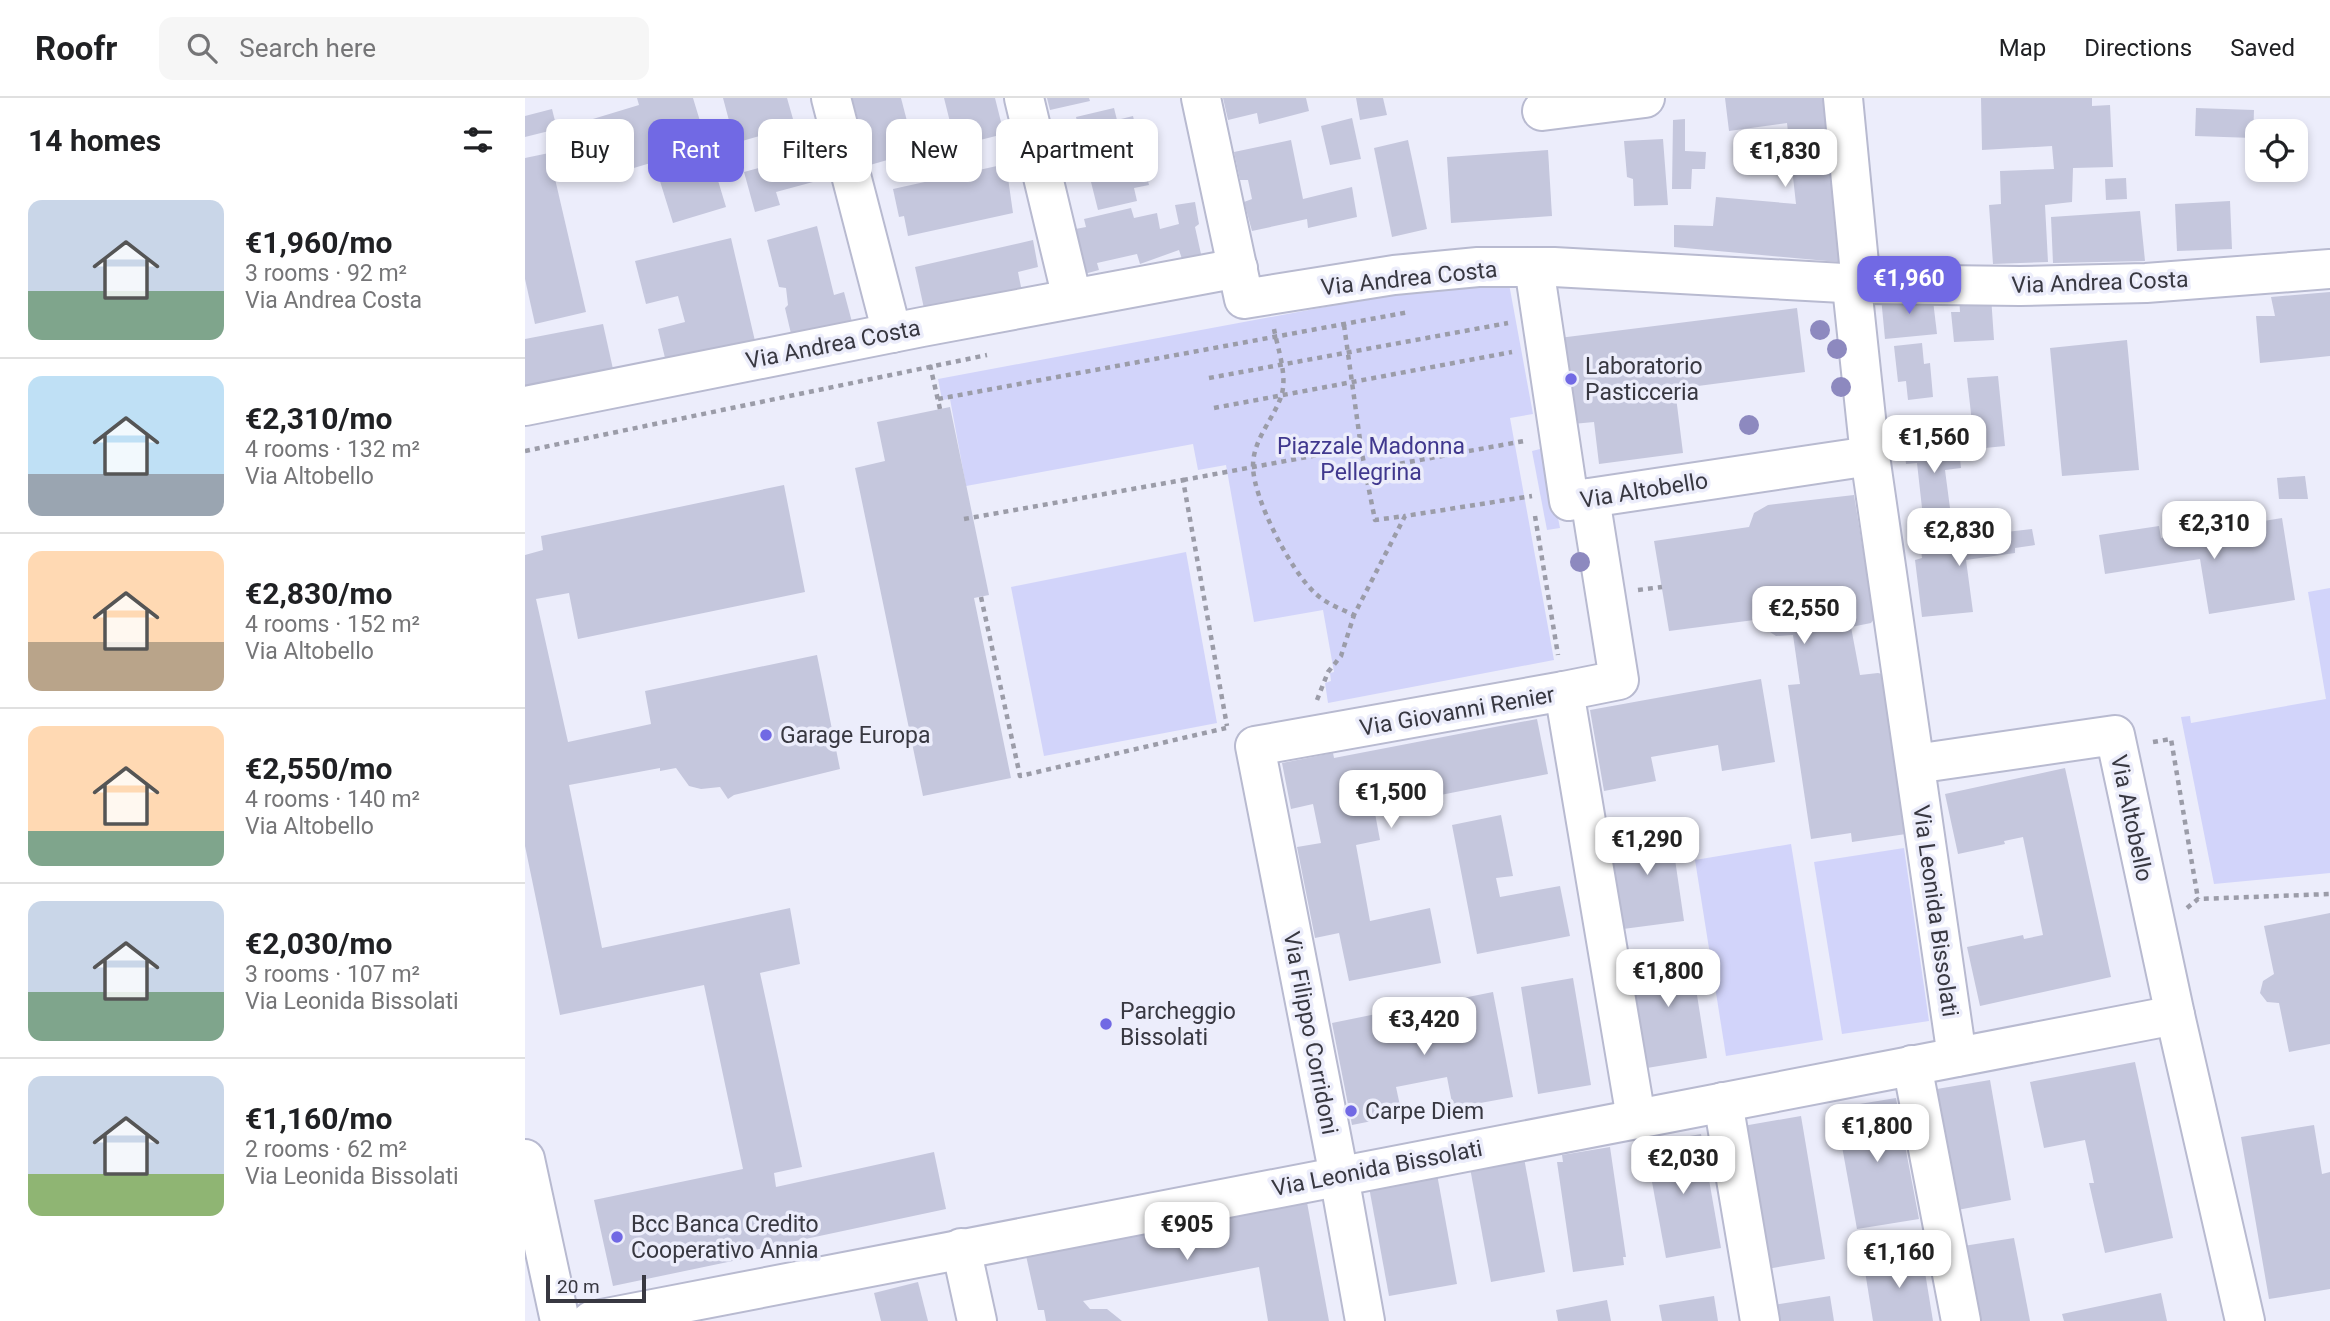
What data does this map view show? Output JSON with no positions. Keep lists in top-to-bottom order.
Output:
{
  "streets": {
    "street": [
      "Via Andrea Costa",
      "Via Altobello",
      "Via Giovanni Renier",
      "Via Leonida Bissolati",
      "Via Filippo Corridoni"
    ]
  },
  "crossings": [
    ["Via Andrea Costa", "Via Altobello"],
    ["Via Altobello", "Via Leonida Bissolati"],
    ["Via Giovanni Renier", "Via Leonida Bissolati"],
    ["Via Giovanni Renier", "Via Filippo Corridoni"],
    ["Via Leonida Bissolati", "Via Filippo Corridoni"]
  ],
  "parks": ["Piazzale Madonna Pellegrina"],
  "places": [
    "Laboratorio Pasticceria",
    "Garage Europa",
    "Parcheggio Bissolati",
    "Carpe Diem",
    "Bcc Banca Credito Cooperativo Annia"
  ],
  "scale_bar": "20 m",
  "page": {
    "header": "Roofr",
    "search": "Search here",
    "nav": ["Map", "Directions", "Saved"],
    "heading": "14 homes",
    "chip": [
      "Buy",
      "Rent",
      "Filters",
      "New",
      "Apartment"
    ],
    "price": [
      "€1,830",
      "€1,960",
      "€1,560",
      "€2,310",
      "€2,830",
      "€2,550",
      "€1,500",
      "€1,290",
      "€1,800",
      "€3,420",
      "€1,800",
      "€2,030",
      "€905",
      "€1,160"
    ],
    "list": [
      {
        "name": "€1,960/mo",
        "note": "3 rooms · 92 m² · Via Andrea Costa"
      },
      {
        "name": "€2,310/mo",
        "note": "4 rooms · 132 m² · Via Altobello"
      },
      {
        "name": "€2,830/mo",
        "note": "4 rooms · 152 m² · Via Altobello"
      },
      {
        "name": "€2,550/mo",
        "note": "4 rooms · 140 m² · Via Altobello"
      },
      {
        "name": "€2,030/mo",
        "note": "3 rooms · 107 m² · Via Leonida Bissolati"
      },
      {
        "name": "€1,160/mo",
        "note": "2 rooms · 62 m² · Via Leonida Bissolati"
      }
    ],
    "scale": "20 m"
  }
}
